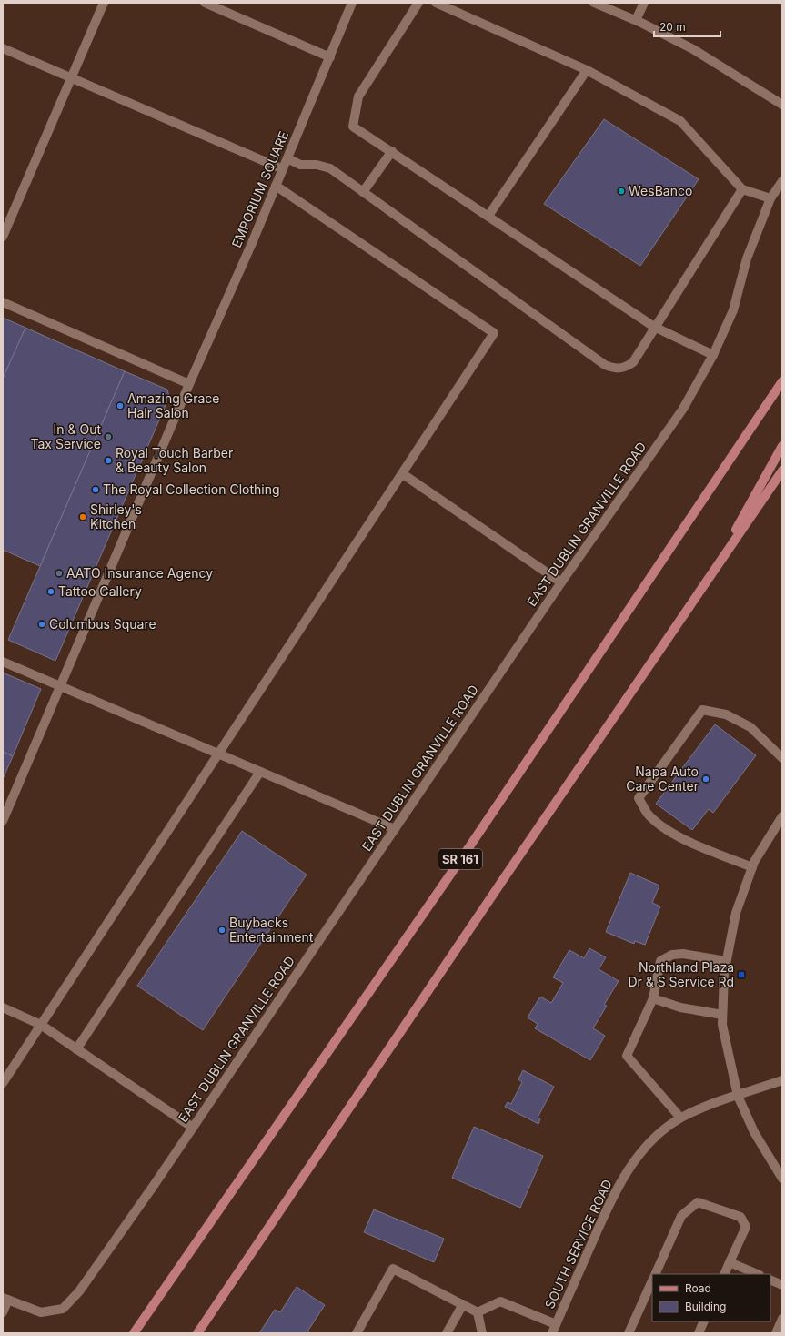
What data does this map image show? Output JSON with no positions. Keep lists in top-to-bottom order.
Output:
{
  "streets": {
    "main road": ["SR 161"],
    "street": ["EMPORIUM SQUARE", "EAST DUBLIN GRANVILLE ROAD", "SOUTH SERVICE ROAD"]
  },
  "places": {
    "other": [
      "WesBanco",
      "Amazing Grace Hair Salon",
      "In & Out Tax Service",
      "Royal Touch Barber & Beauty Salon",
      "The Royal Collection Clothing",
      "Shirley's Kitchen",
      "AATO Insurance Agency",
      "Tattoo Gallery",
      "Columbus Square",
      "Napa Auto Care Center",
      "Buybacks Entertainment"
    ],
    "transit": ["Northland Plaza Dr & S Service Rd"]
  },
  "legend": ["Road", "Building"],
  "scale_bar": "20 m"
}
